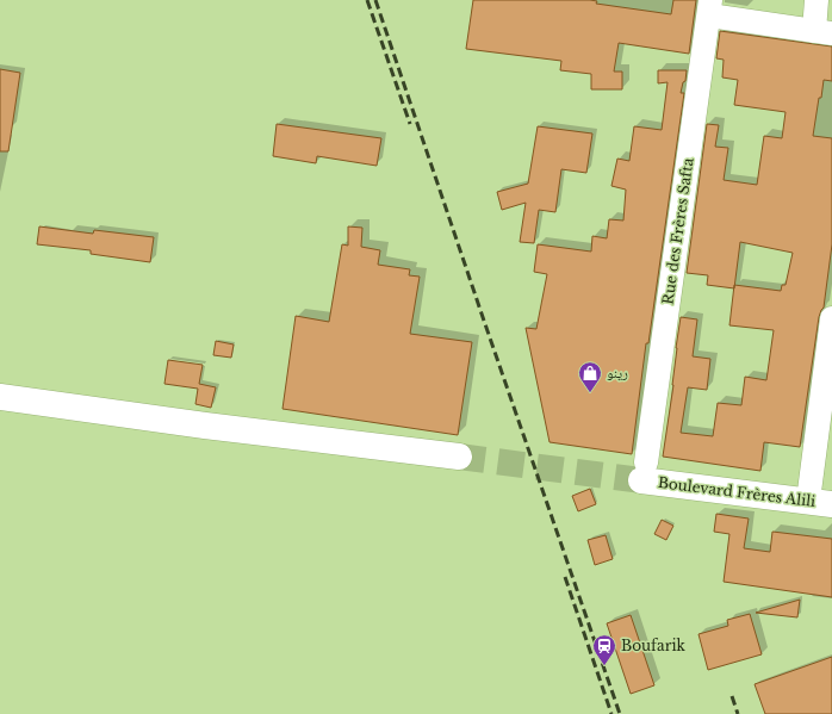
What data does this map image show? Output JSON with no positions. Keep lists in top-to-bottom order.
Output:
{
  "streets": {
    "main road": ["Boulevard Frères Alili"],
    "street": ["Rue des Frères Safta"]
  },
  "crossings": [
    ["Rue des Frères Safta", "Boulevard Frères Alili"]
  ],
  "places": {
    "shop": ["رينو"],
    "station": ["Boufarik"]
  }
}
